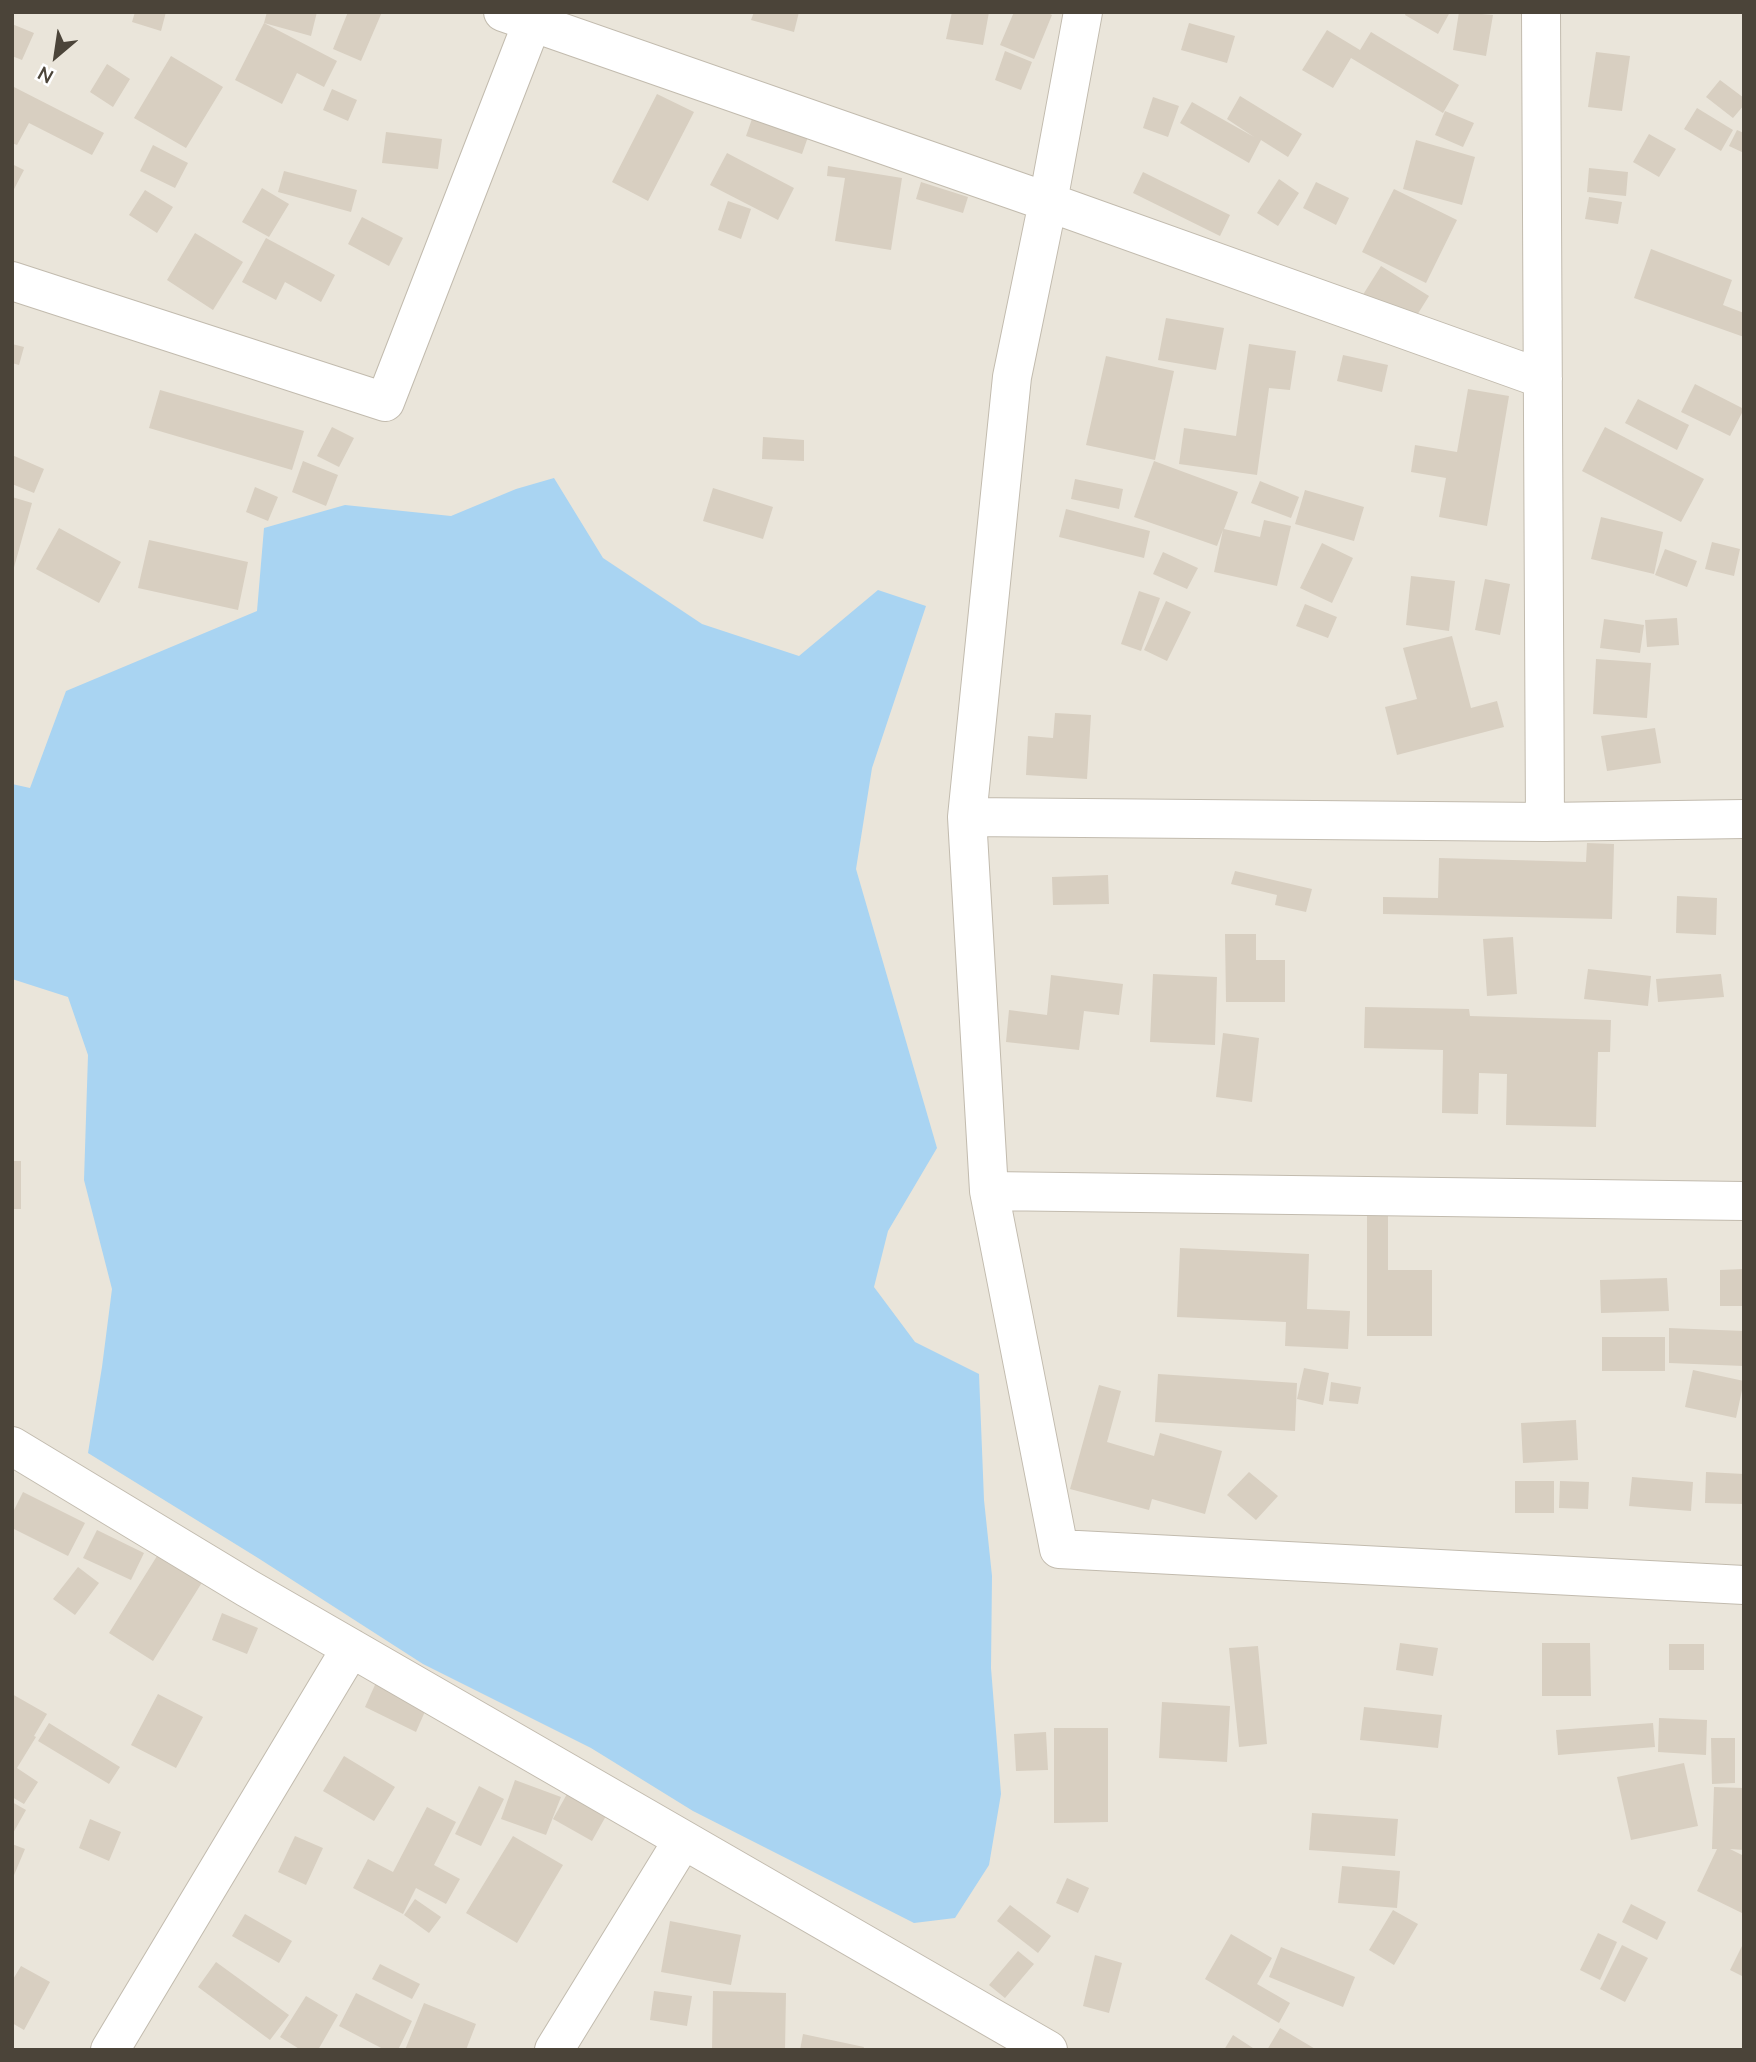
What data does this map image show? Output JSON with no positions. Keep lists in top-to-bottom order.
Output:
{
  "north": "bottom left"
}
